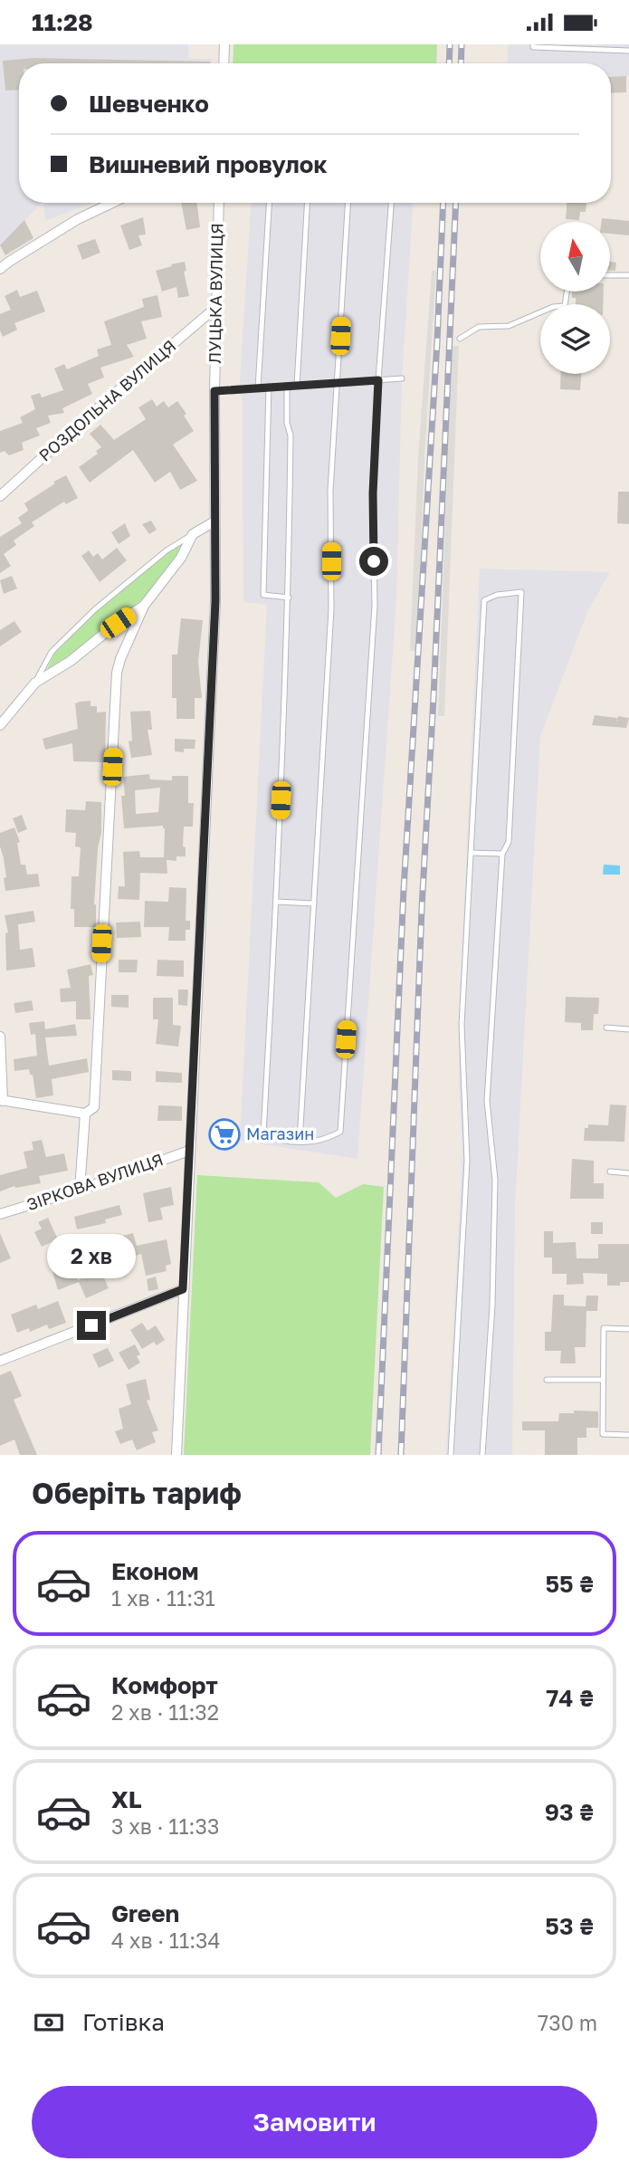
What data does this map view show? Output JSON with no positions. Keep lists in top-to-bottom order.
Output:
{
  "streets": {
    "street": ["ЛУЦЬКА ВУЛИЦЯ", "РОЗДОЛЬНА ВУЛИЦЯ", "ЗІРКОВА ВУЛИЦЯ"]
  },
  "crossings": [
    ["ЛУЦЬКА ВУЛИЦЯ", "РОЗДОЛЬНА ВУЛИЦЯ"],
    ["ЛУЦЬКА ВУЛИЦЯ", "ЗІРКОВА ВУЛИЦЯ"]
  ],
  "places": {
    "supermarket": ["Магазин"]
  },
  "north": "top",
  "page": {
    "status": "11:28",
    "banner": ["Шевченко", "Вишневий провулок"],
    "bubble": "2 хв",
    "heading": "Оберіть тариф",
    "list": [
      {
        "name": "Економ",
        "note": "1 хв · 11:31",
        "value": "55 ₴"
      },
      {
        "name": "Комфорт",
        "note": "2 хв · 11:32",
        "value": "74 ₴"
      },
      {
        "name": "XL",
        "note": "3 хв · 11:33",
        "value": "93 ₴"
      },
      {
        "name": "Green",
        "note": "4 хв · 11:34",
        "value": "53 ₴"
      }
    ],
    "pay": ["Готівка", "730 m"],
    "buttons": "Замовити"
  }
}
